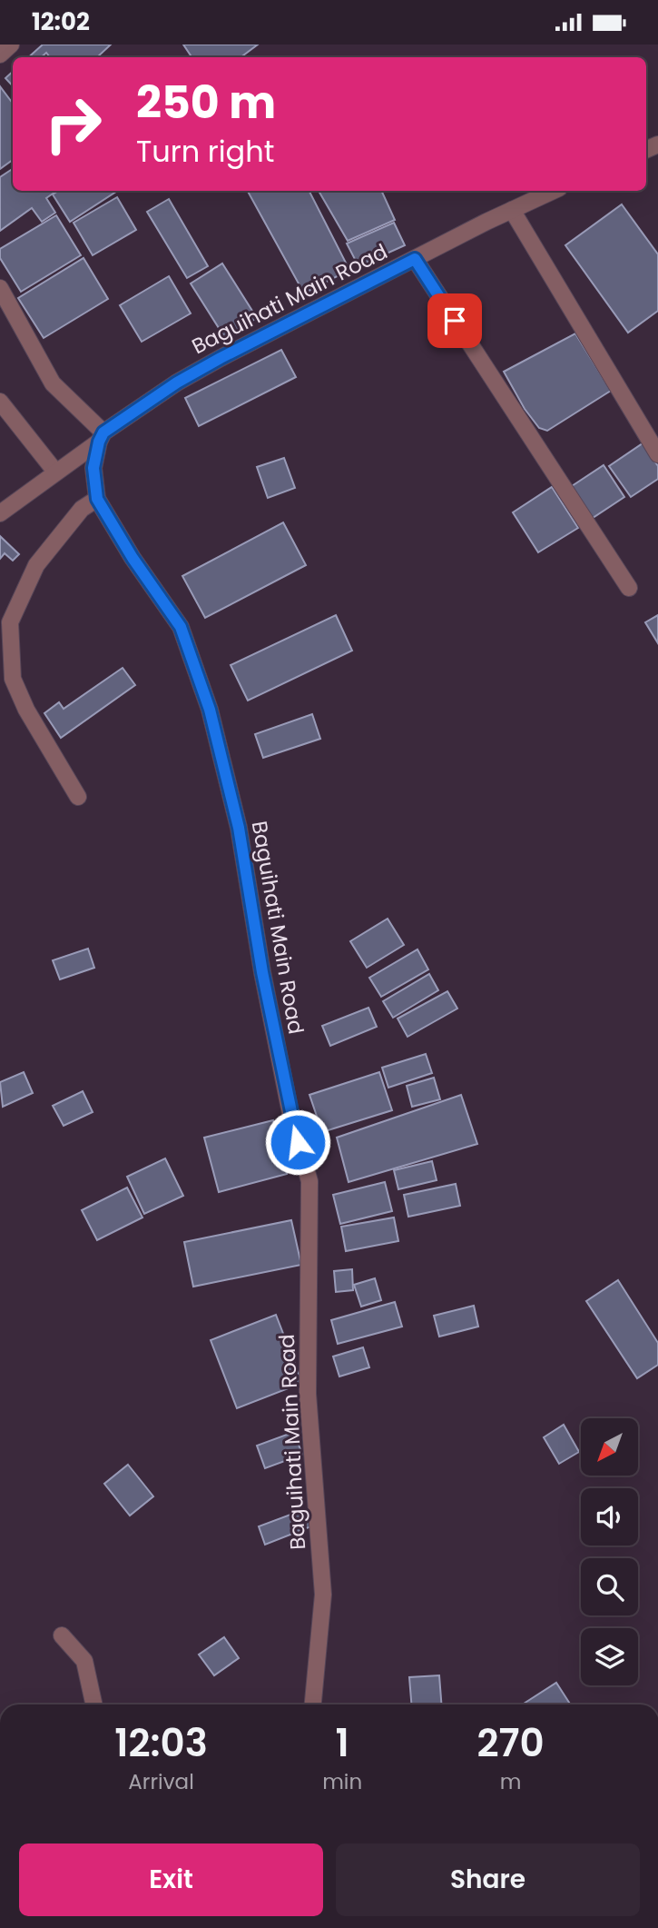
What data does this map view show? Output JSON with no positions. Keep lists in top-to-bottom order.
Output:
{
  "streets": {
    "street": ["Baguihati Main Road"]
  },
  "north": "bottom left",
  "page": {
    "status": "12:02",
    "turn": ["250 m", "Turn right"],
    "eta": [
      "12:03",
      "Arrival",
      "1",
      "min",
      "270",
      "m"
    ],
    "buttons": ["Exit", "Share"]
  }
}
